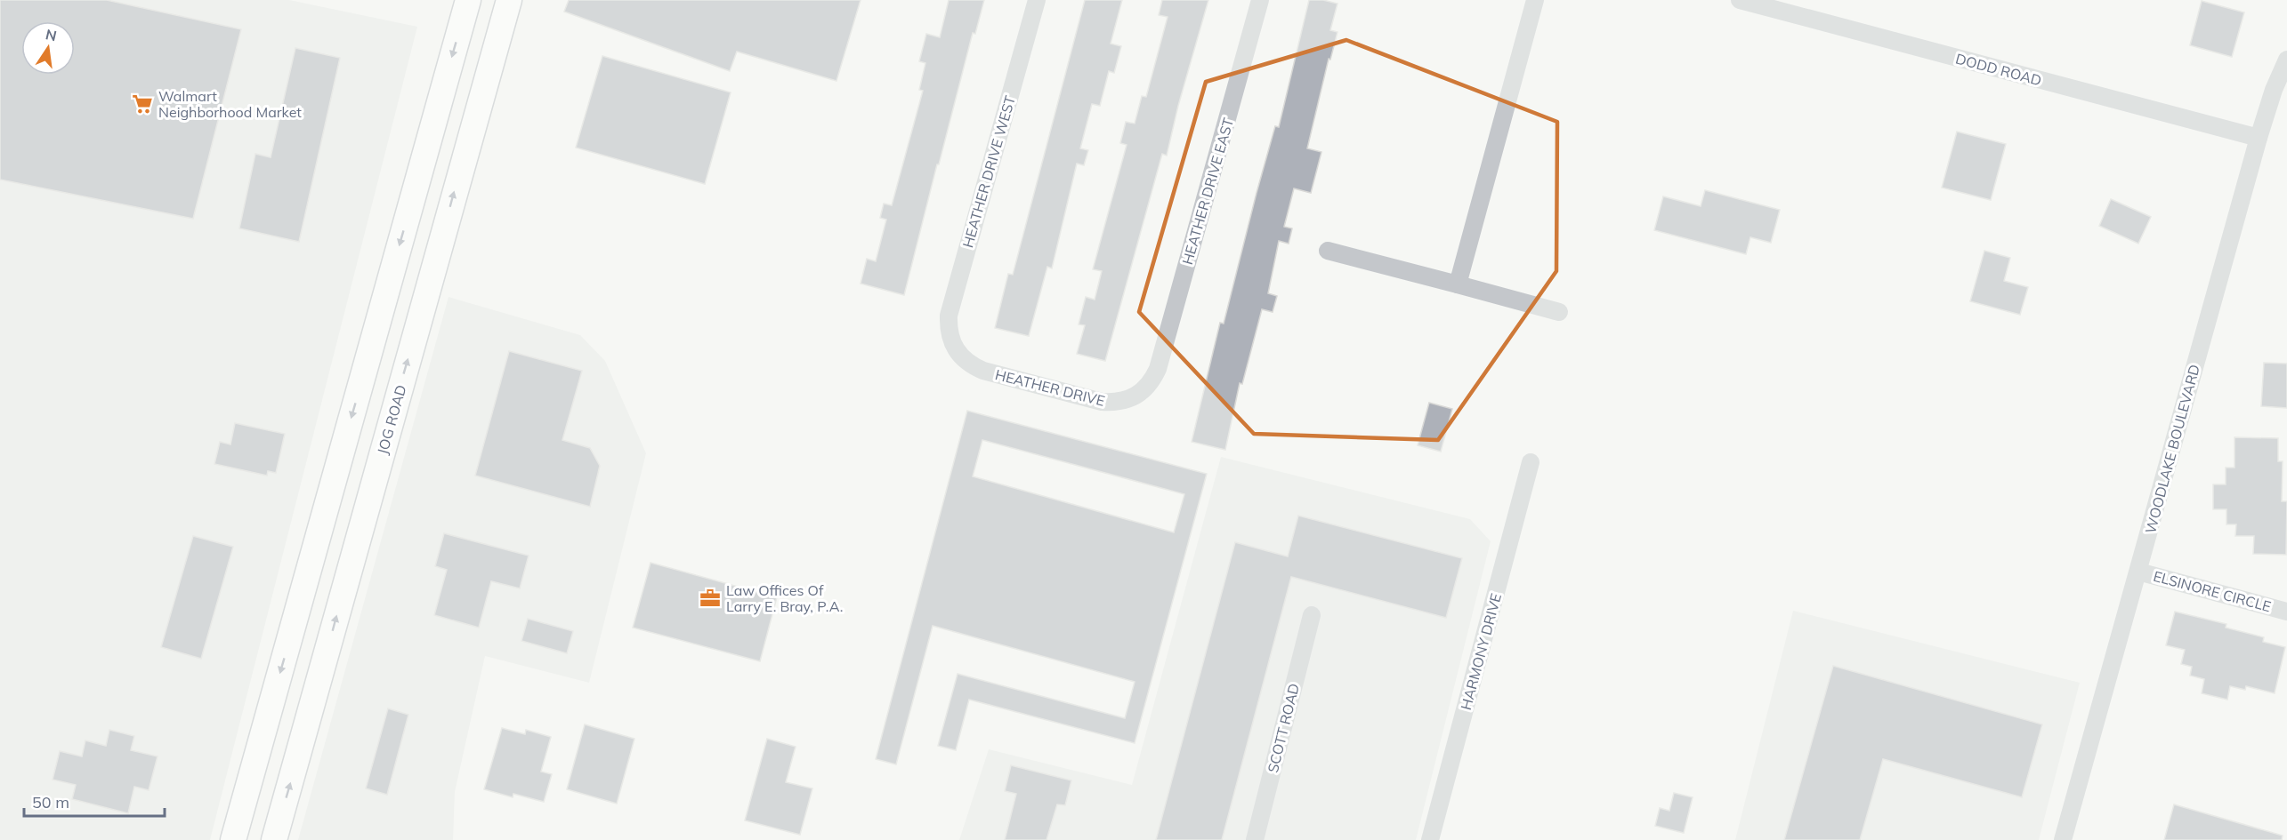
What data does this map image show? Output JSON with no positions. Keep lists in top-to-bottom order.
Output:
{
  "streets": {
    "main road": ["JOG ROAD"],
    "street": [
      "DODD ROAD",
      "HEATHER DRIVE WEST",
      "HEATHER DRIVE EAST",
      "HEATHER DRIVE",
      "WOODLAKE BOULEVARD",
      "ELSINORE CIRCLE",
      "HARMONY DRIVE",
      "SCOTT ROAD"
    ]
  },
  "crossings": [
    ["DODD ROAD", "WOODLAKE BOULEVARD"],
    ["HEATHER DRIVE WEST", "HEATHER DRIVE"],
    ["HEATHER DRIVE EAST", "HEATHER DRIVE"],
    ["WOODLAKE BOULEVARD", "ELSINORE CIRCLE"]
  ],
  "places": {
    "supermarket": ["Walmart Neighborhood Market"],
    "office": ["Law Offices Of Larry E. Bray, P.A."]
  },
  "scale_bar": "50 m",
  "north": "top"
}
